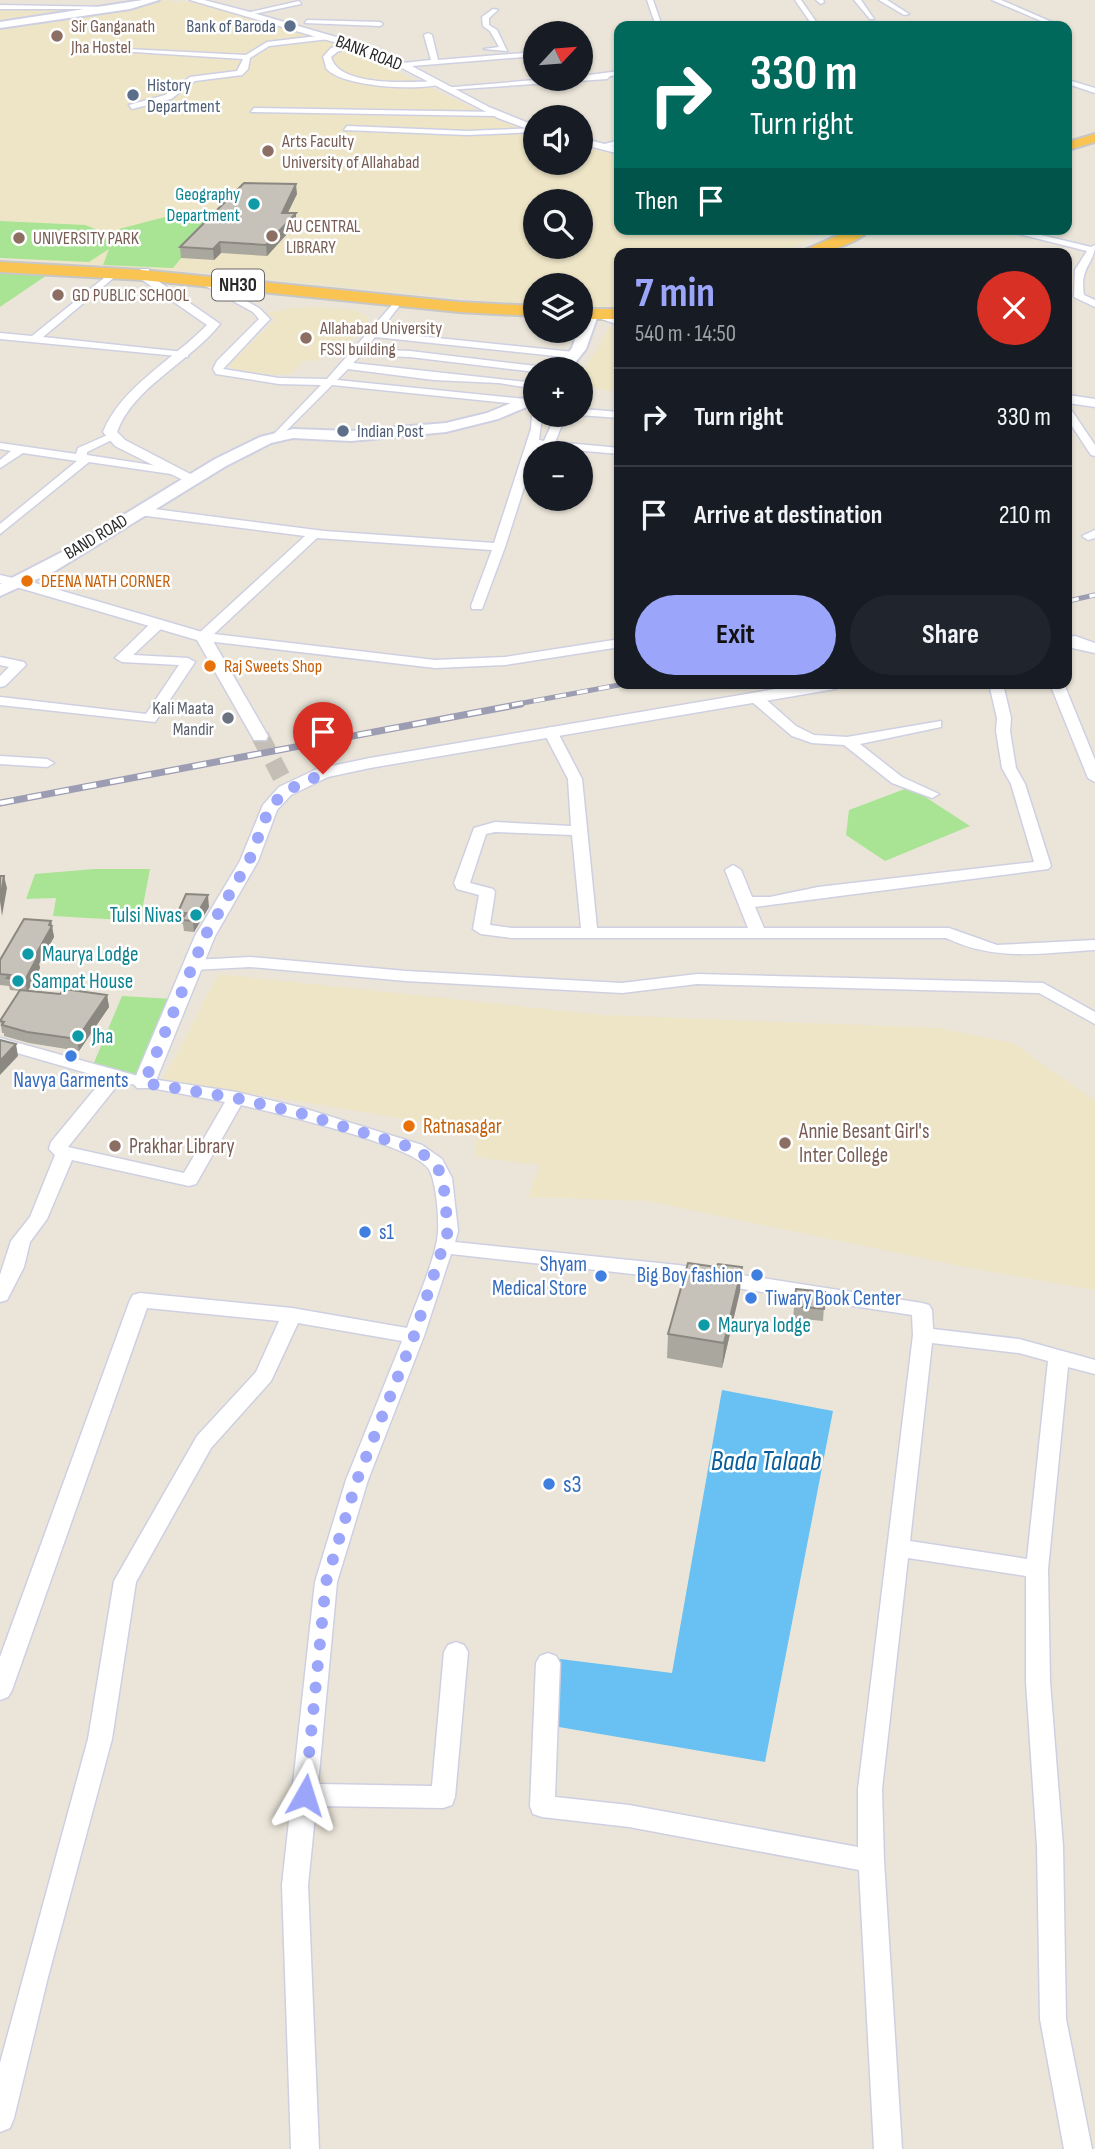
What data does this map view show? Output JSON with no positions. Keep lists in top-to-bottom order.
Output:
{
  "streets": {
    "highway": ["NH30"],
    "main road": ["BAND ROAD"],
    "street": ["BANK ROAD"]
  },
  "water": ["Bada Talaab"],
  "places": [
    "Bank of Baroda",
    "Sir Ganganath Jha Hostel",
    "History Department",
    "Arts Faculty University of Allahabad",
    "Geography Department",
    "AU CENTRAL LIBRARY",
    "UNIVERSITY PARK",
    "GD PUBLIC SCHOOL",
    "Allahabad University FSSI building",
    "Indian Post",
    "DEENA NATH CORNER",
    "Raj Sweets Shop",
    "Kali Maata Mandir",
    "Tulsi Nivas",
    "Maurya Lodge",
    "Sampat House",
    "Jha",
    "Navya Garments",
    "Ratnasagar",
    "Annie Besant Girl's Inter College",
    "Prakhar Library",
    "s1",
    "Big Boy fashion",
    "Shyam Medical Store",
    "Tiwary Book Center",
    "Maurya lodge",
    "s3"
  ],
  "north": "top right",
  "page": {
    "map_buttons": ["+", "−"],
    "turn": ["330 m", "Turn right"],
    "then": "Then",
    "heading": ["7 min", "540 m · 14:50"],
    "list": [
      {
        "name": "Turn right",
        "value": "330 m"
      },
      {
        "name": "Arrive at destination",
        "value": "210 m"
      }
    ],
    "buttons": ["Exit", "Share"]
  }
}
